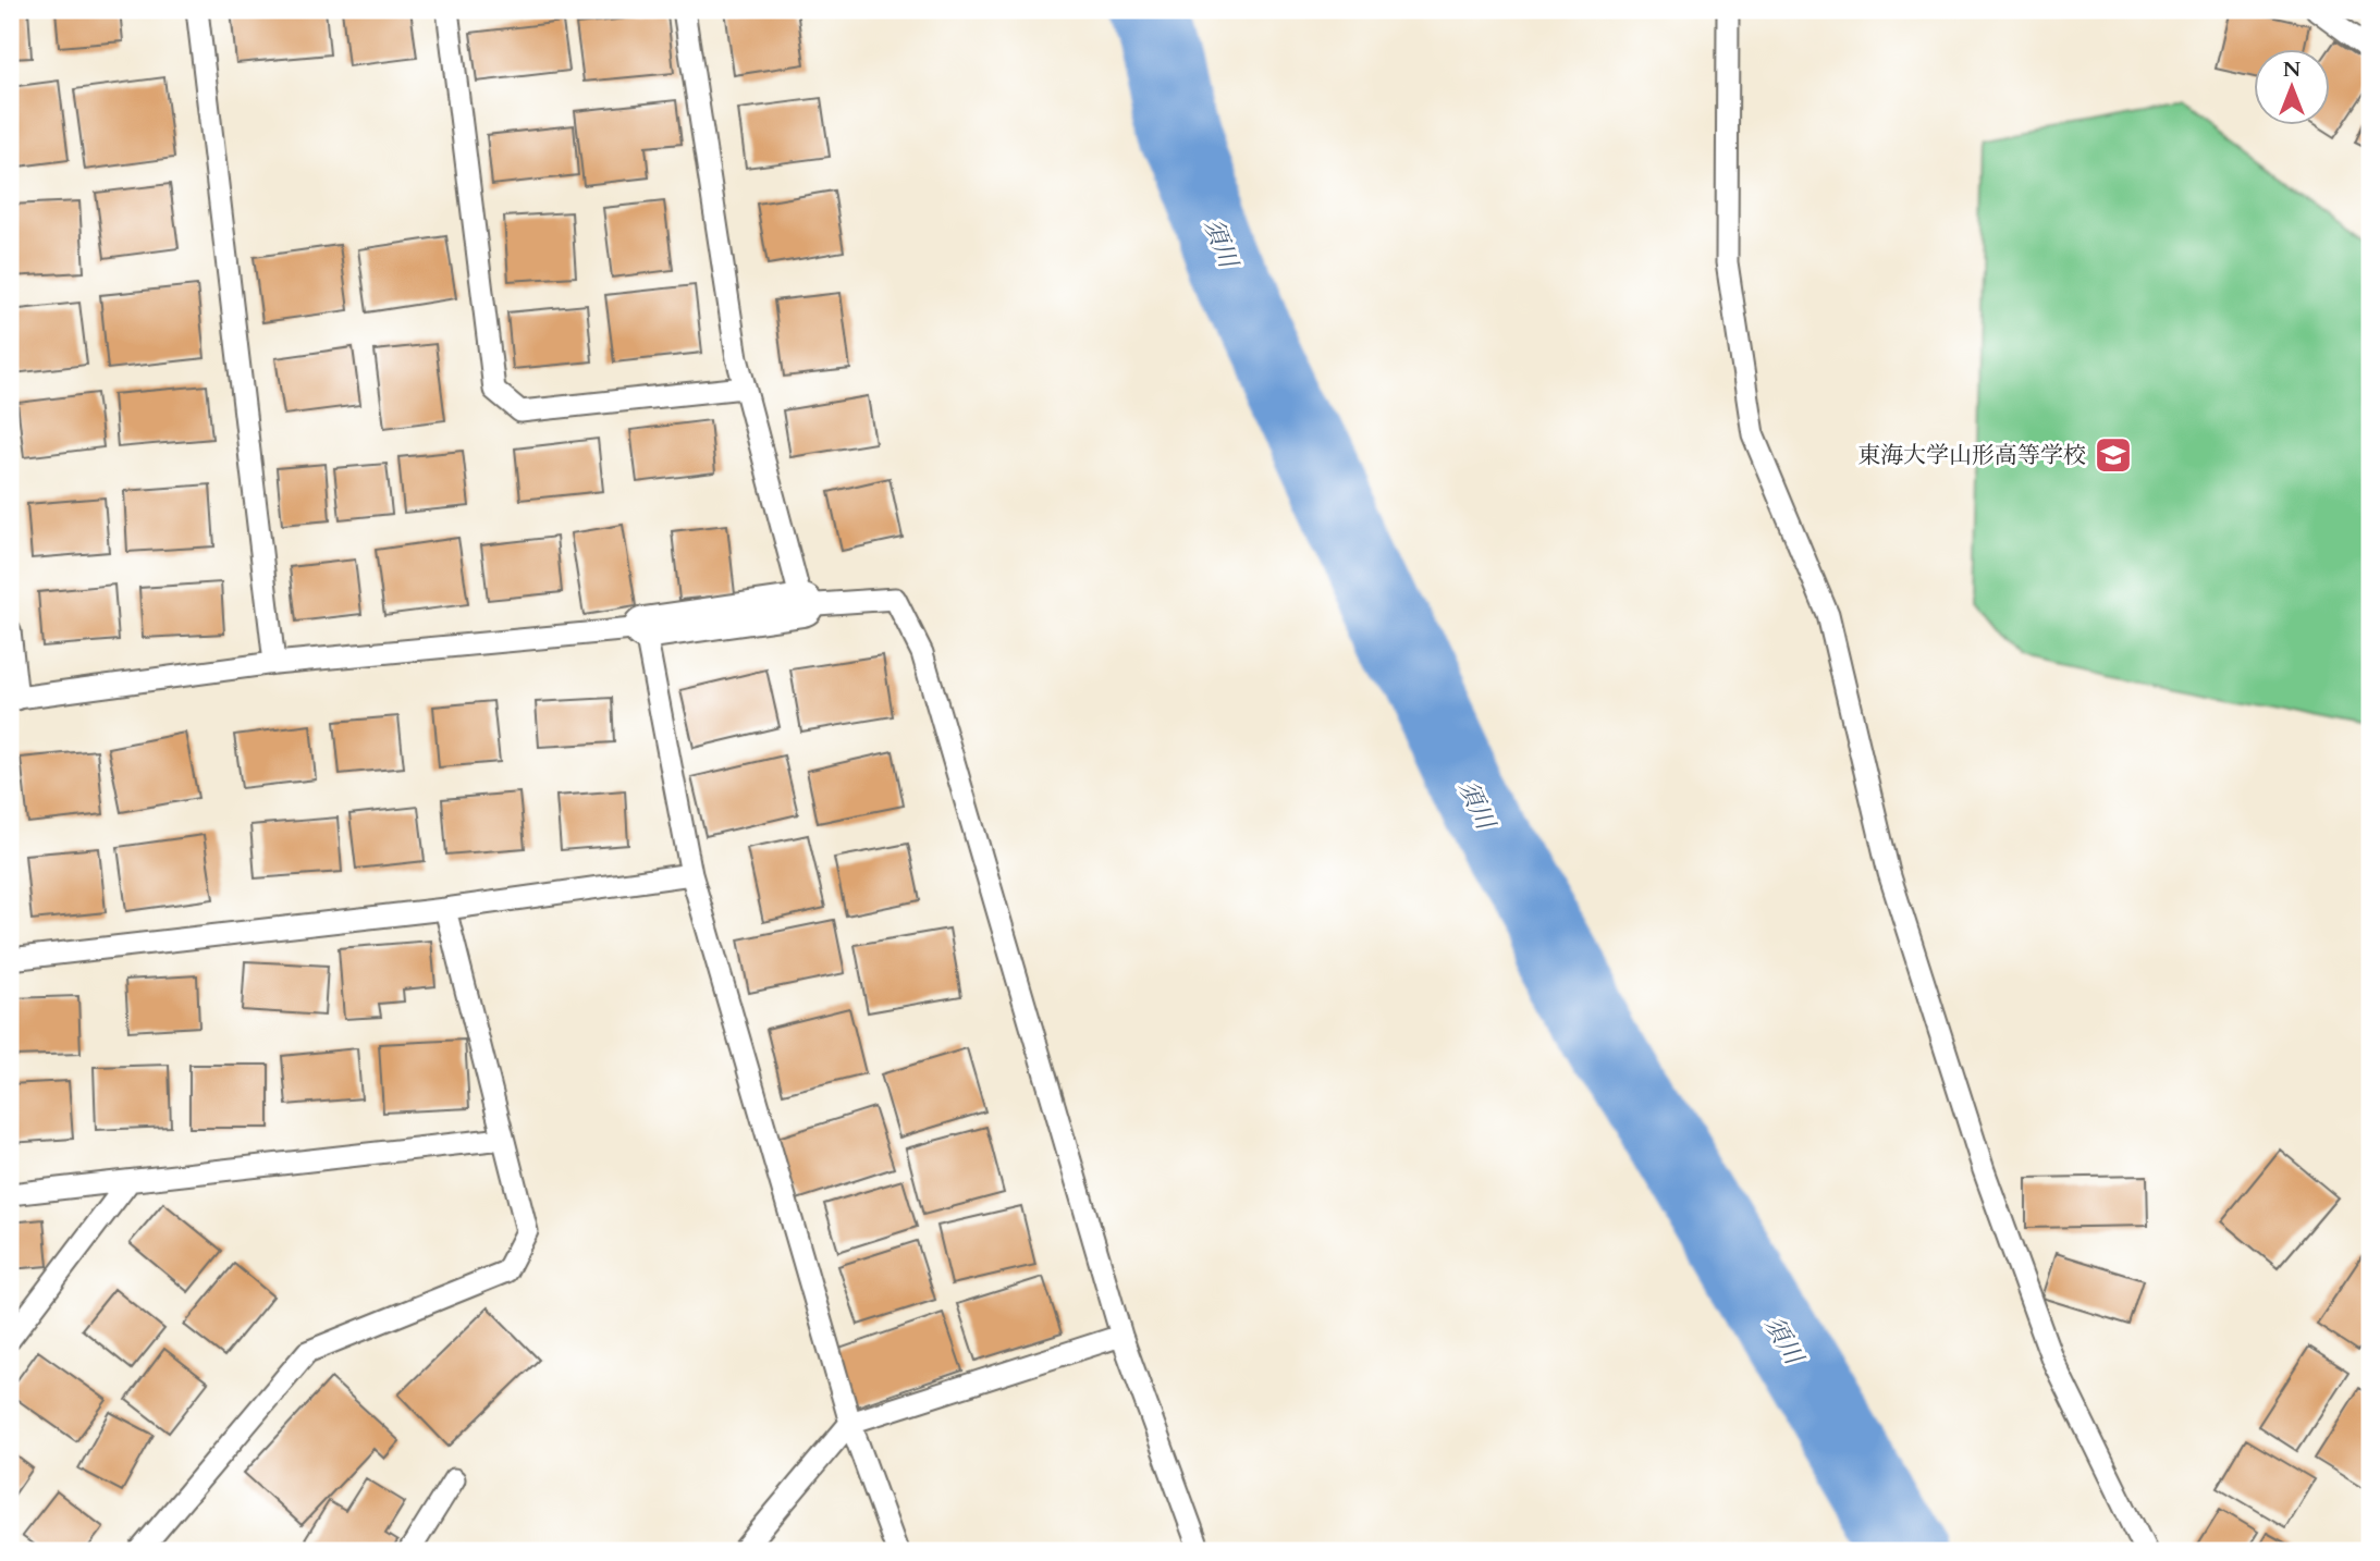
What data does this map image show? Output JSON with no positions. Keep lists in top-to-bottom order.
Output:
{
  "water": ["須川"],
  "places": {
    "school or university": ["東海大学山形高等学校"]
  },
  "north": "top"
}
